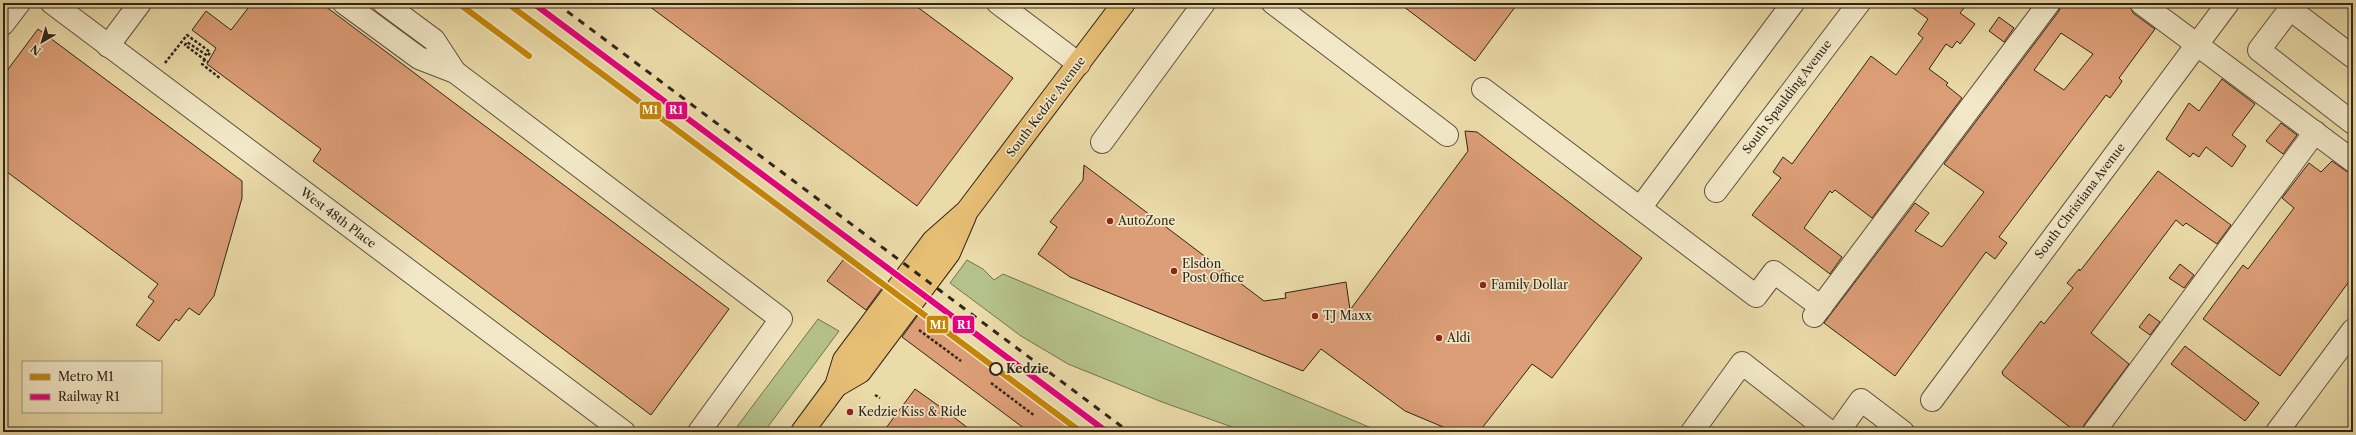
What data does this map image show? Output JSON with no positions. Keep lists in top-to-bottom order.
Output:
{
  "streets": {
    "main road": ["South Kedzie Avenue"],
    "street": ["South Spaulding Avenue", "South Christiana Avenue", "West 48th Place"]
  },
  "places": [
    "AutoZone",
    "Elsdon Post Office",
    "Family Dollar",
    "TJ Maxx",
    "Aldi",
    "Kedzie",
    "Kedzie Kiss & Ride"
  ],
  "lines": ["metro line M1", "rail line R1"],
  "legend": ["Metro M1", "Railway R1"],
  "north": "bottom left"
}
